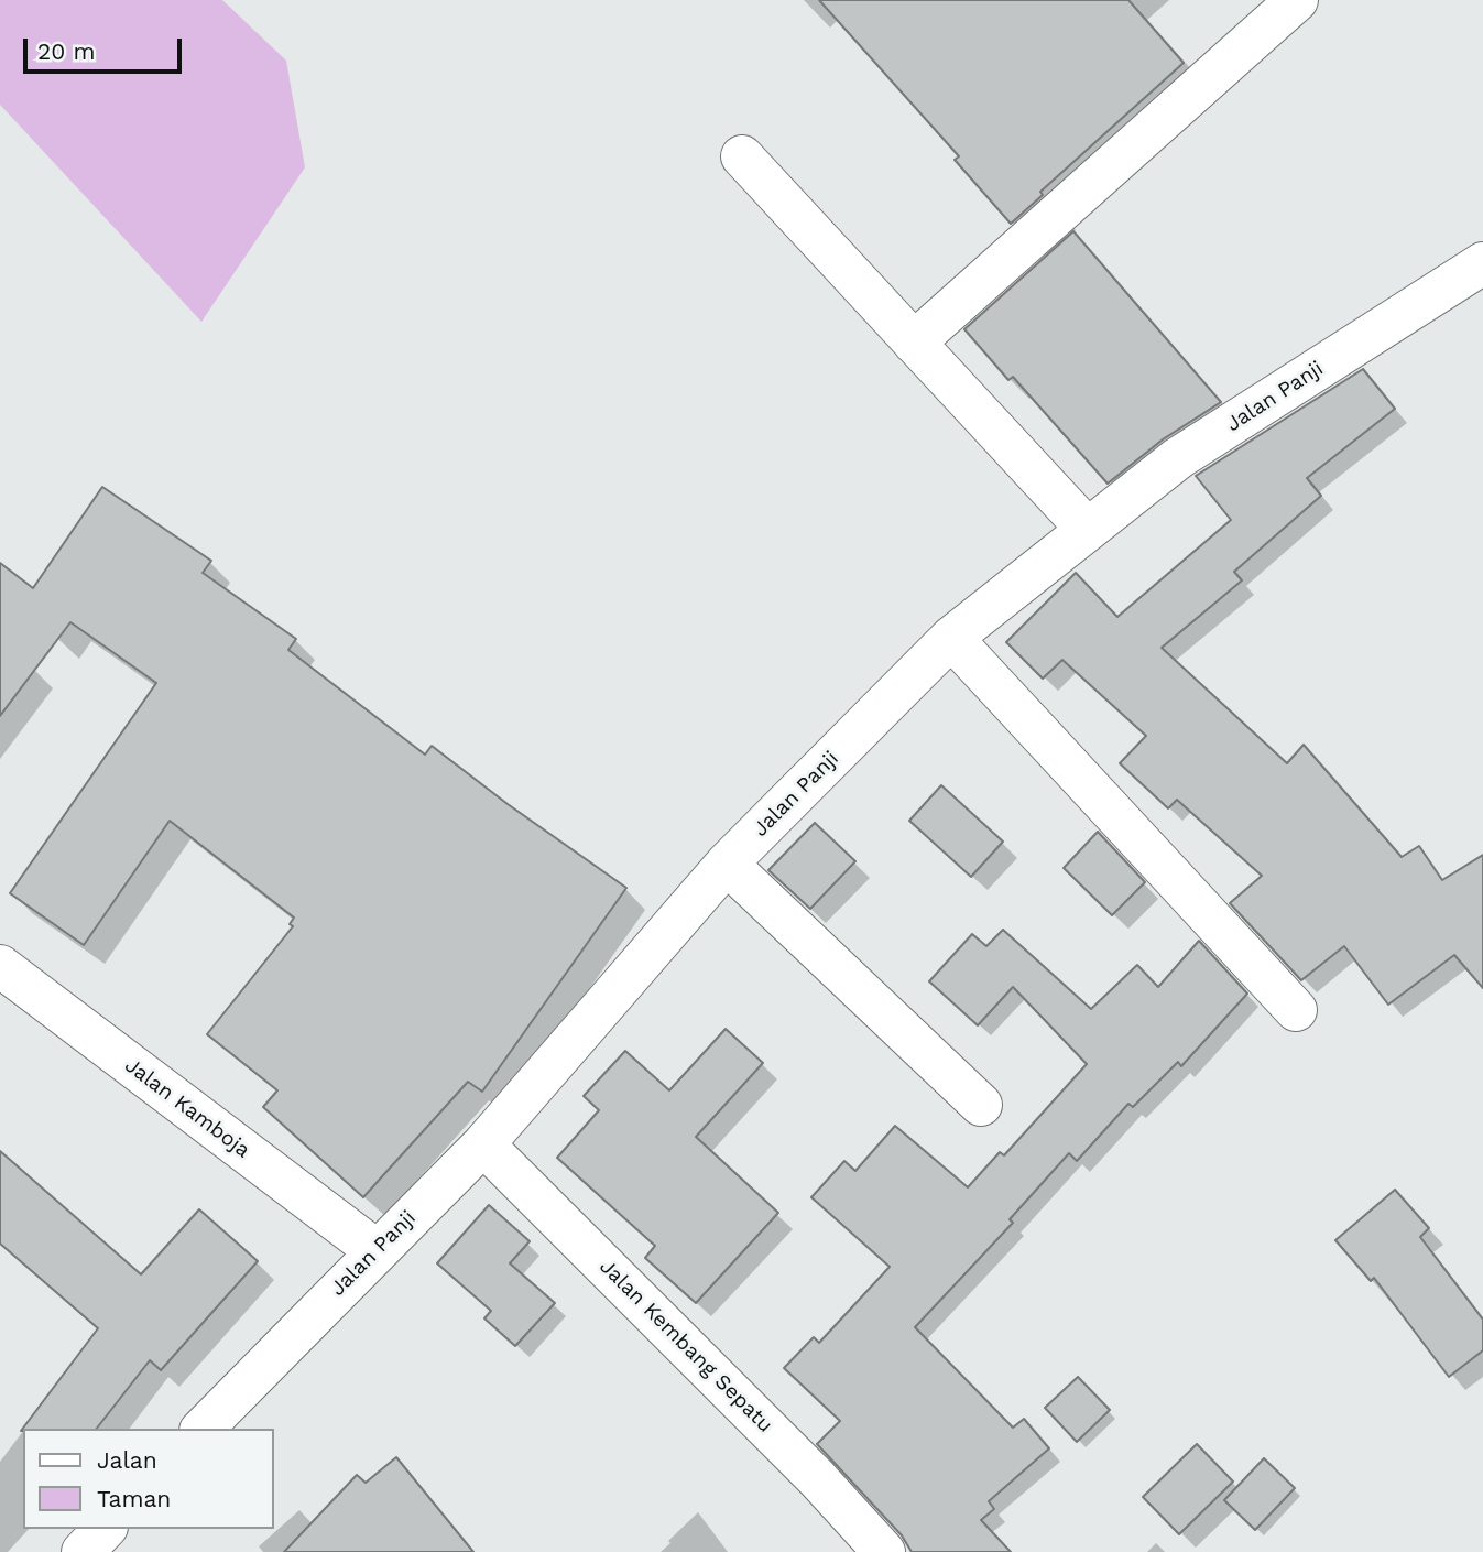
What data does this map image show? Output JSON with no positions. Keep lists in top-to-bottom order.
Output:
{
  "streets": {
    "street": ["Jalan Panji", "Jalan Kamboja", "Jalan Kembang Sepatu"]
  },
  "crossings": [
    ["Jalan Panji", "Jalan Kamboja"],
    ["Jalan Panji", "Jalan Kembang Sepatu"]
  ],
  "legend": ["Jalan", "Taman"],
  "scale_bar": "20 m"
}
